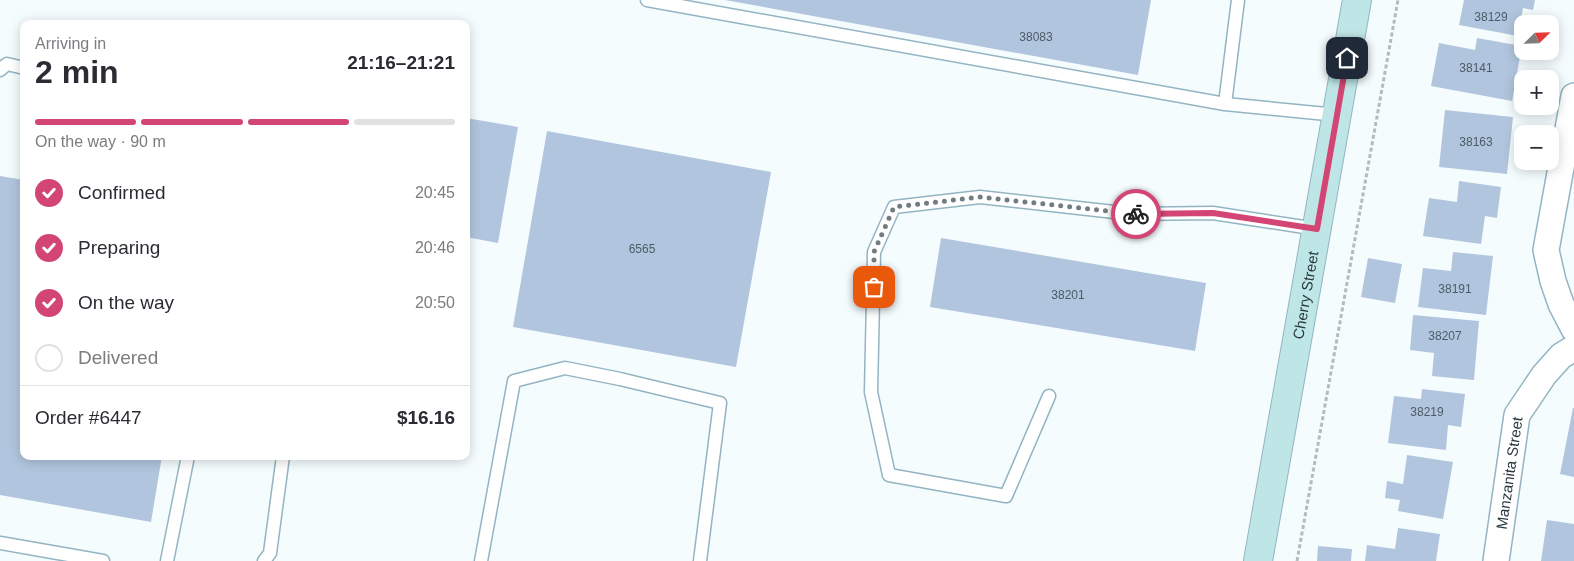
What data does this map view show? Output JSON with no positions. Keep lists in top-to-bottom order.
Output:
{
  "streets": {
    "street": ["Cherry Street", "Manzanita Street"]
  },
  "house_numbers": [
    "38129",
    "38083",
    "38141",
    "38163",
    "6565",
    "38191",
    "38201",
    "38207",
    "38219"
  ],
  "north": "top right",
  "page": {
    "map_buttons": ["+", "−"],
    "heading": ["2 min", "Arriving in", "21:16–21:21"],
    "panel": ["Order #6447", "$16.16"],
    "bar": "On the way · 90 m",
    "list": [
      ["Confirmed", "20:45"],
      ["Preparing", "20:46"],
      ["On the way", "20:50"],
      "Delivered"
    ]
  }
}
